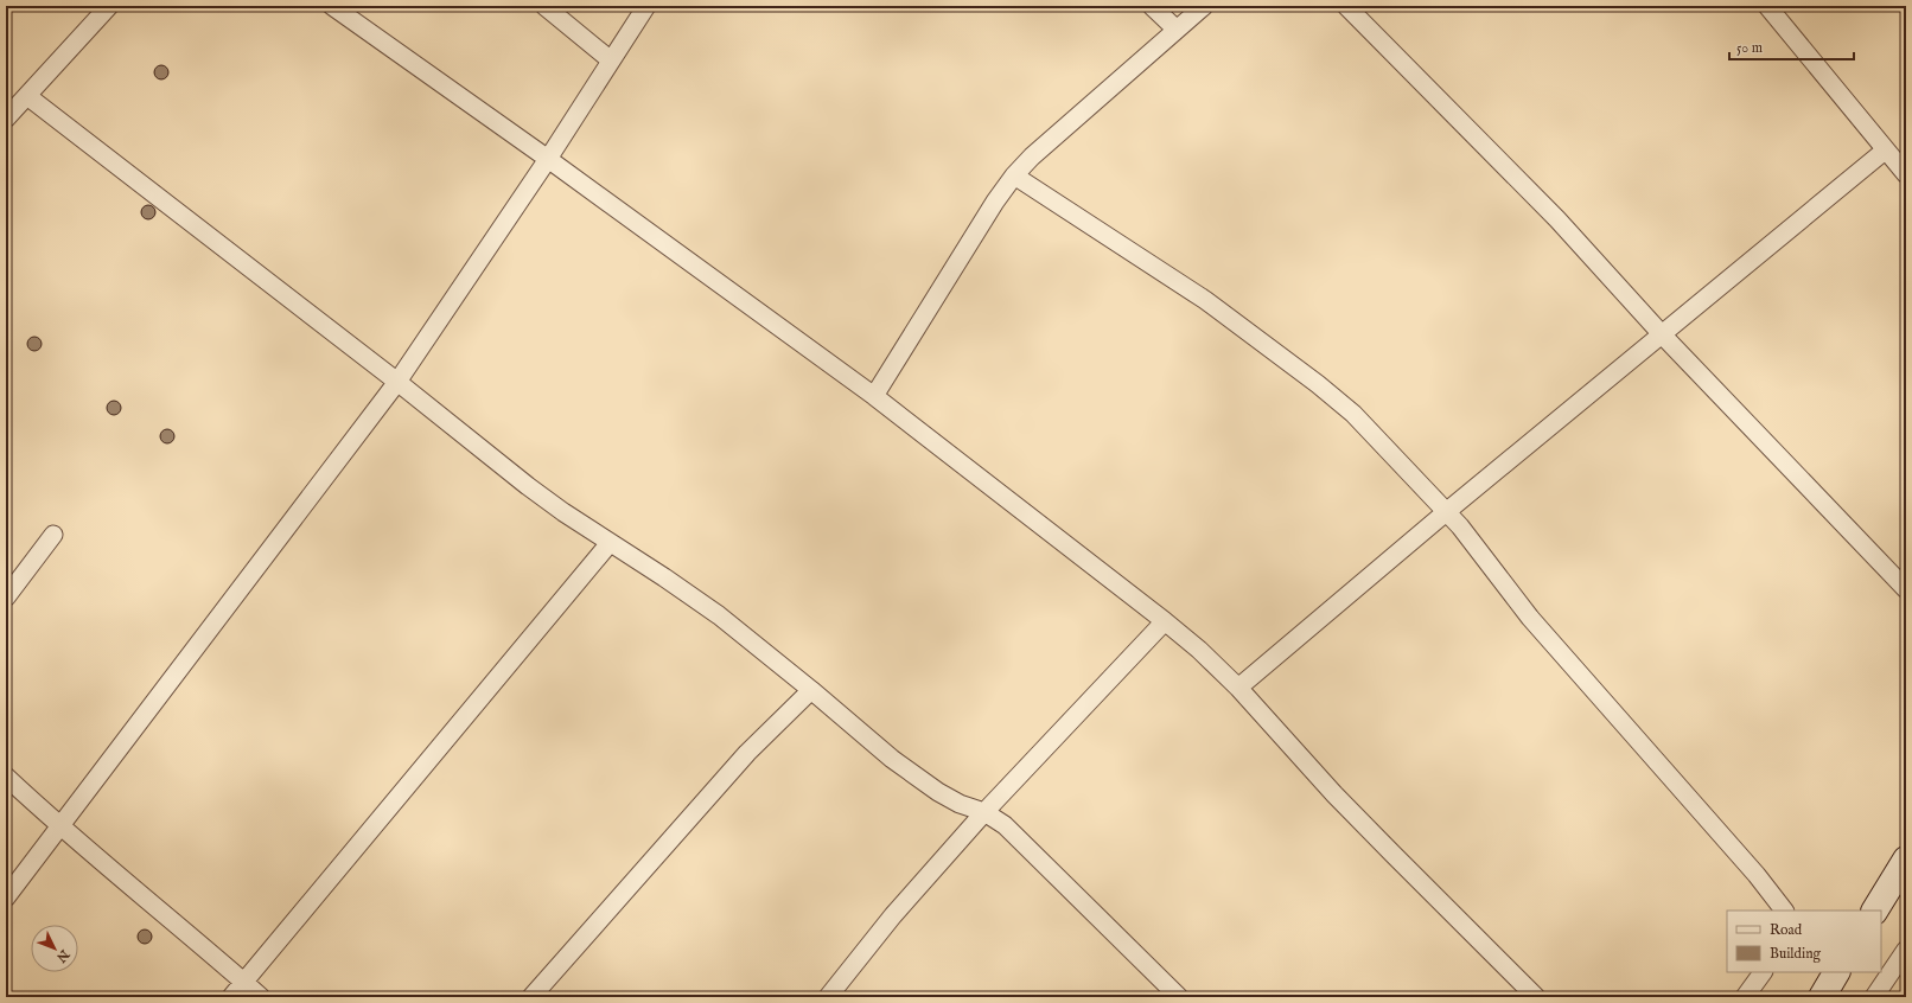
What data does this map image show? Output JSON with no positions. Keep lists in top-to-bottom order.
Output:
{
  "legend": ["Road", "Building"],
  "scale_bar": "50 m",
  "north": "bottom right"
}
